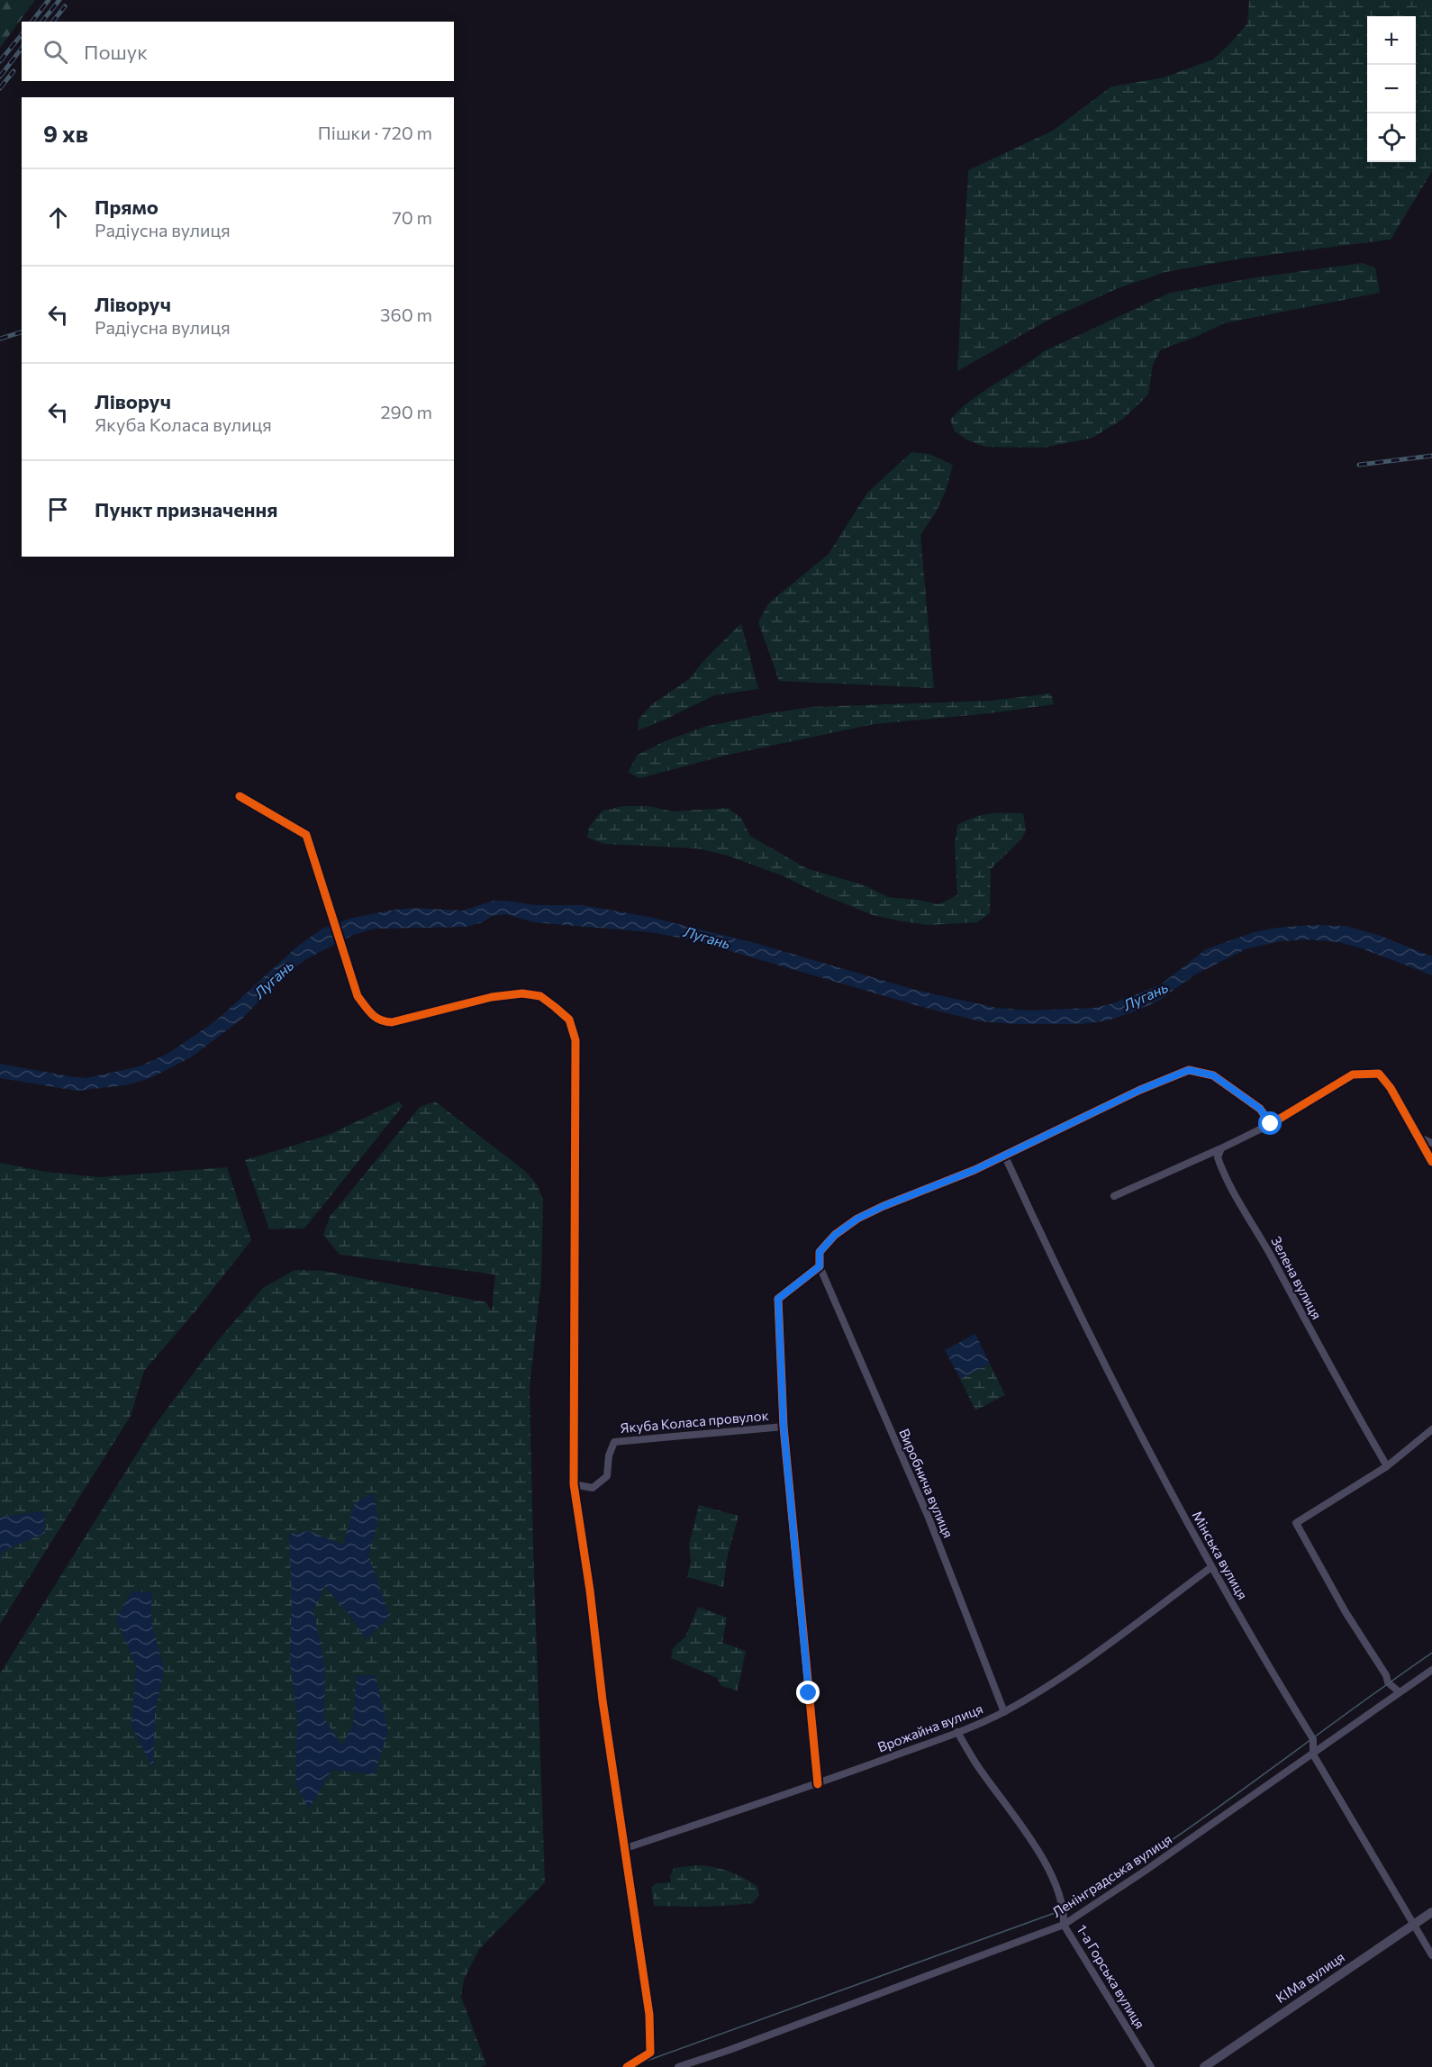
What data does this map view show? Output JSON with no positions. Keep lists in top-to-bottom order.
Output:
{
  "streets": {
    "street": [
      "Зелена вулиця",
      "Якуба Коласа провулок",
      "Виробнича вулиця",
      "Мінська вулиця",
      "Врожайна вулиця",
      "Ленінградська вулиця",
      "1-а Горська вулиця",
      "КІМа вулиця"
    ]
  },
  "crossings": [
    ["Виробнича вулиця", "Врожайна вулиця"],
    ["Мінська вулиця", "Врожайна вулиця"],
    ["Мінська вулиця", "Ленінградська вулиця"],
    ["Мінська вулиця", "КІМа вулиця"],
    ["Врожайна вулиця", "1-а Горська вулиця"],
    ["Ленінградська вулиця", "1-а Горська вулиця"]
  ],
  "water": ["Лугань"],
  "page": {
    "map_buttons": ["+", "−"],
    "search": "Пошук",
    "heading": ["9 хв", "Пішки · 720 m"],
    "list": [
      ["Прямо", "Радіусна вулиця", "70 m"],
      ["Ліворуч", "Радіусна вулиця", "360 m"],
      ["Ліворуч", "Якуба Коласа вулиця", "290 m"],
      "Пункт призначення"
    ]
  }
}
